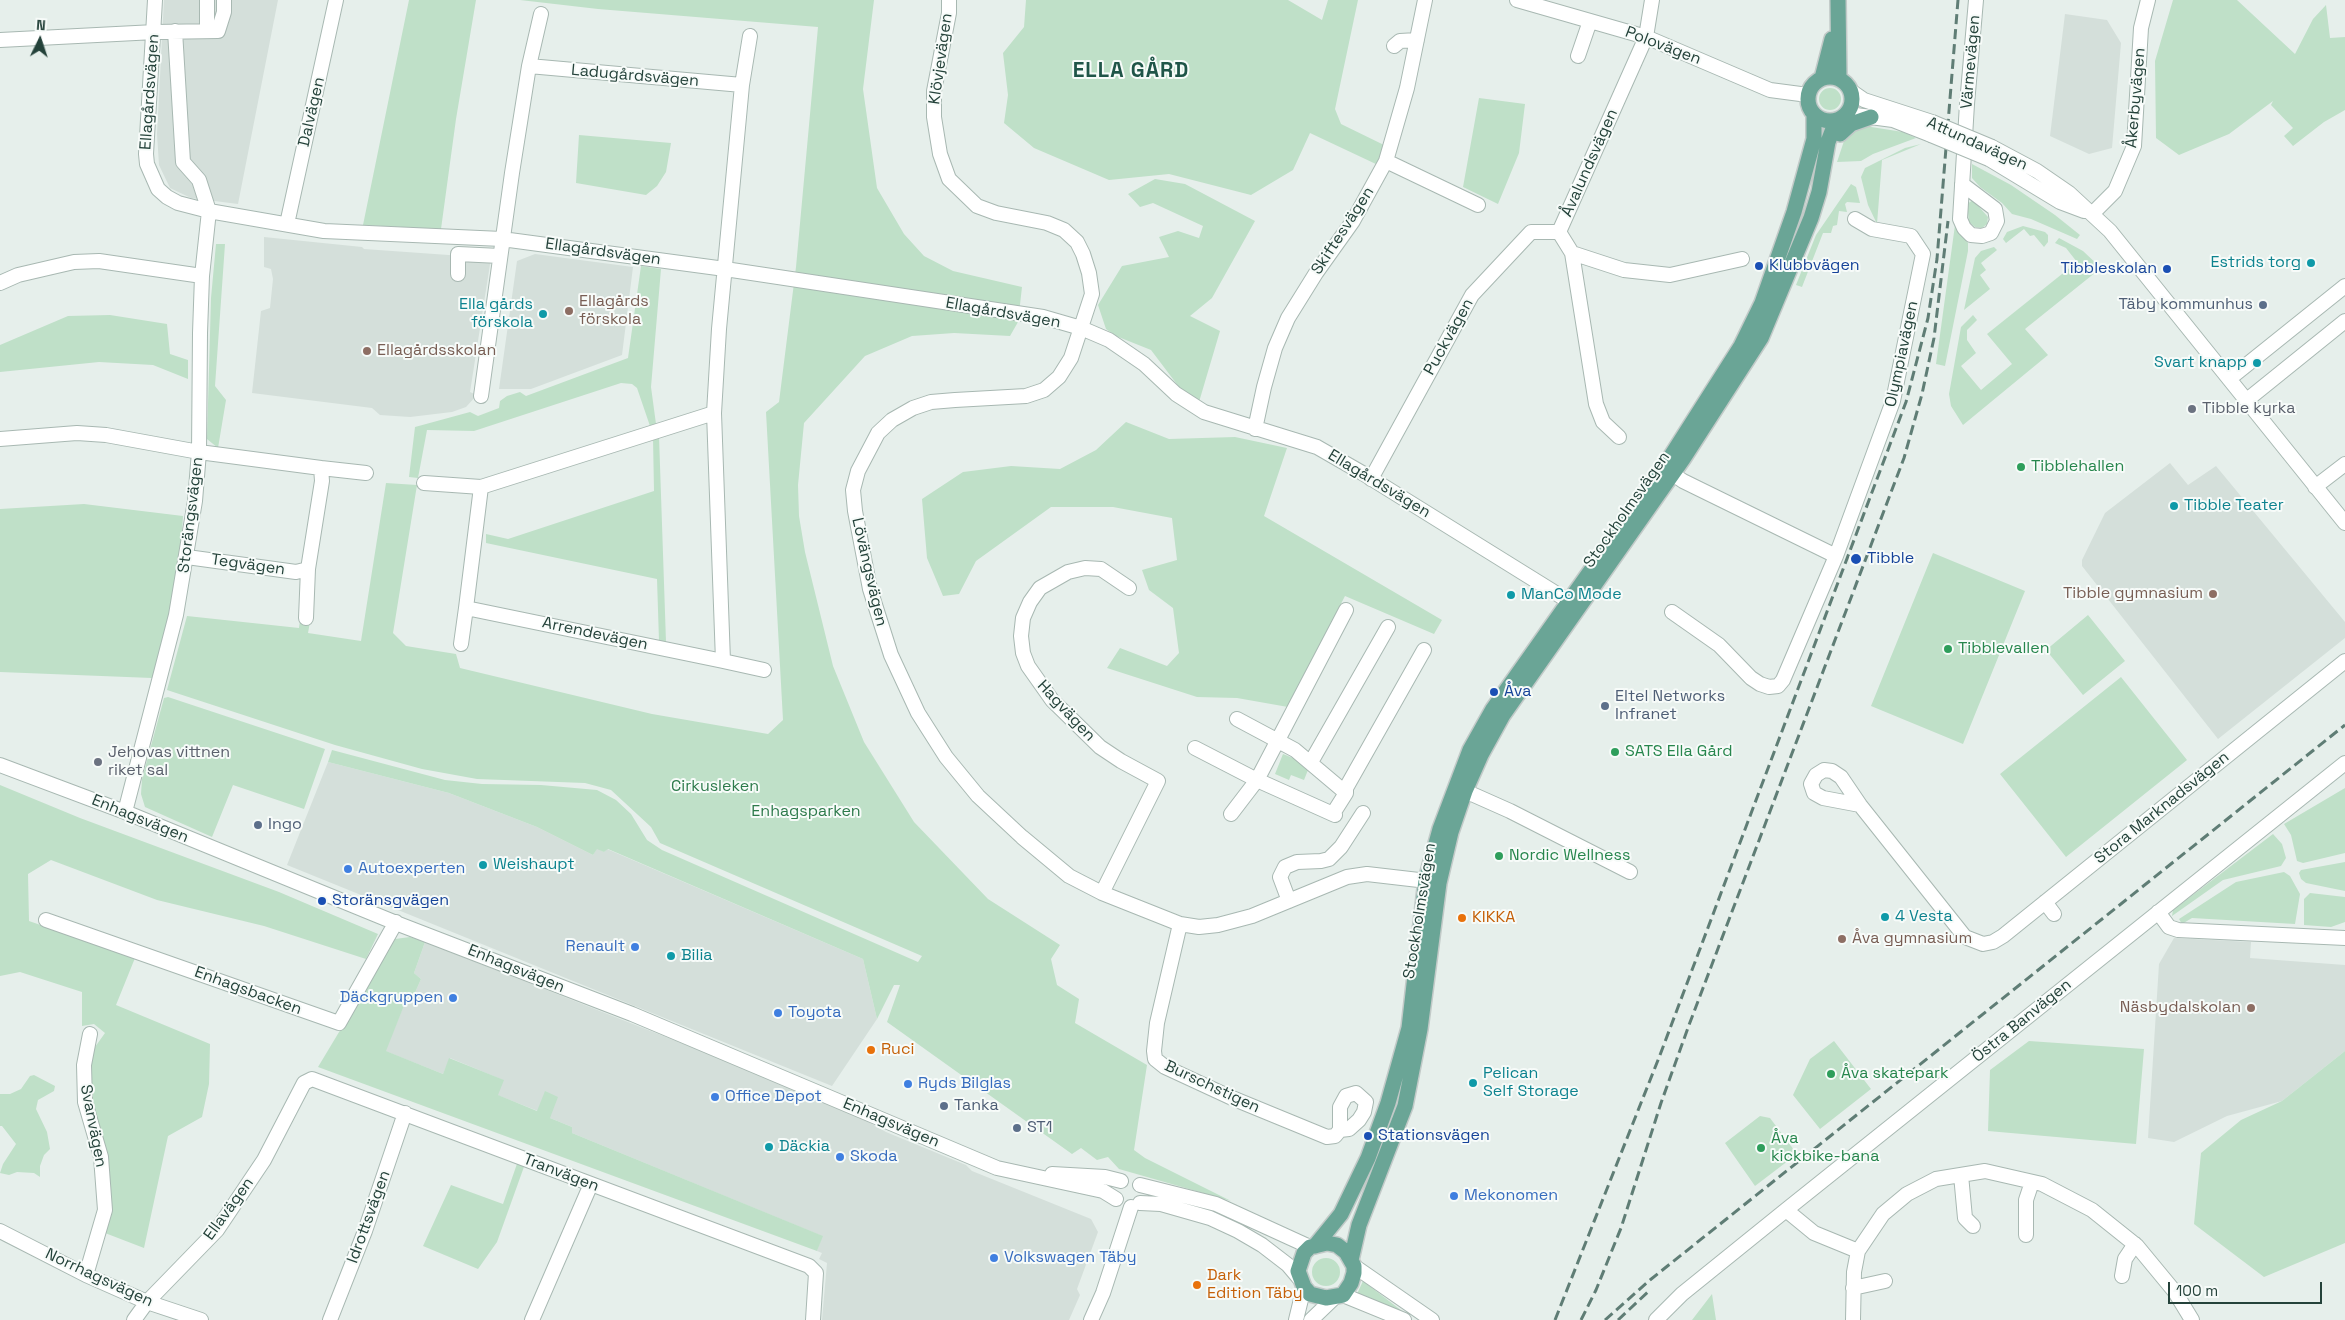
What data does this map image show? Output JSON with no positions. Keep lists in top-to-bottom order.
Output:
{
  "streets": {
    "main road": ["Stockholmsvägen"],
    "street": [
      "Polovägen",
      "Klövjevägen",
      "Värmevägen",
      "Ladugårdsvägen",
      "Ellagårdsvägen",
      "Åkerbyvägen",
      "Dalvägen",
      "Attundavägen",
      "Åvalundsvägen",
      "Skiftesvägen",
      "Puckvägen",
      "Olympiavägen",
      "Storängsvägen",
      "Tegvägen",
      "Lövängsvägen",
      "Arrendevägen",
      "Hagvägen",
      "Stora Marknadsvägen",
      "Enhagsvägen",
      "Enhagsbacken",
      "Östra Banvägen",
      "Burschstigen",
      "Svanvägen",
      "Tranvägen",
      "Ellavägen",
      "Idrottsvägen",
      "Norrhagsvägen"
    ]
  },
  "crossings": [
    ["Polovägen", "Attundavägen"],
    ["Polovägen", "Åvalundsvägen"],
    ["Polovägen", "Stockholmsvägen"],
    ["Klövjevägen", "Ellagårdsvägen"],
    ["Klövjevägen", "Lövängsvägen"],
    ["Ellagårdsvägen", "Dalvägen"],
    ["Ellagårdsvägen", "Skiftesvägen"],
    ["Ellagårdsvägen", "Puckvägen"],
    ["Ellagårdsvägen", "Stockholmsvägen"],
    ["Ellagårdsvägen", "Storängsvägen"],
    ["Ellagårdsvägen", "Lövängsvägen"],
    ["Åkerbyvägen", "Attundavägen"],
    ["Attundavägen", "Stockholmsvägen"],
    ["Åvalundsvägen", "Puckvägen"],
    ["Stockholmsvägen", "Lövängsvägen"],
    ["Stockholmsvägen", "Enhagsvägen"],
    ["Storängsvägen", "Tegvägen"],
    ["Storängsvägen", "Enhagsvägen"],
    ["Lövängsvägen", "Hagvägen"],
    ["Lövängsvägen", "Burschstigen"],
    ["Enhagsvägen", "Enhagsbacken"],
    ["Svanvägen", "Norrhagsvägen"],
    ["Tranvägen", "Ellavägen"],
    ["Tranvägen", "Idrottsvägen"],
    ["Ellavägen", "Norrhagsvägen"]
  ],
  "districts": ["ELLA GÅRD"],
  "parks": ["Cirkusleken", "Enhagsparken"],
  "places": [
    "Estrids torg",
    "Klubbvägen",
    "Tibbleskolan",
    "Täby kommunhus",
    "Ellagårds förskola",
    "Ella gårds förskola",
    "Ellagårdsskolan",
    "Svart knapp",
    "Tibble kyrka",
    "Tibblehallen",
    "Tibble Teater",
    "Tibble",
    "Tibble gymnasium",
    "ManCo Mode",
    "Tibblevallen",
    "Åva",
    "Eltel Networks Infranet",
    "SATS Ella Gård",
    "Jehovas vittnen riket sal",
    "Ingo",
    "Nordic Wellness",
    "Weishaupt",
    "Autoexperten",
    "Storänsgvägen",
    "4 Vesta",
    "KIKKA",
    "Åva gymnasium",
    "Renault",
    "Bilia",
    "Däckgruppen",
    "Näsbydalskolan",
    "Toyota",
    "Ruci",
    "Åva skatepark",
    "Pelican Self Storage",
    "Ryds Bilglas",
    "Office Depot",
    "Tanka",
    "ST1",
    "Stationsvägen",
    "Däckia",
    "Åva kickbike-bana",
    "Skoda",
    "Mekonomen",
    "Volkswagen Täby",
    "Dark Edition Täby"
  ],
  "scale_bar": "100 m",
  "north": "top"
}
